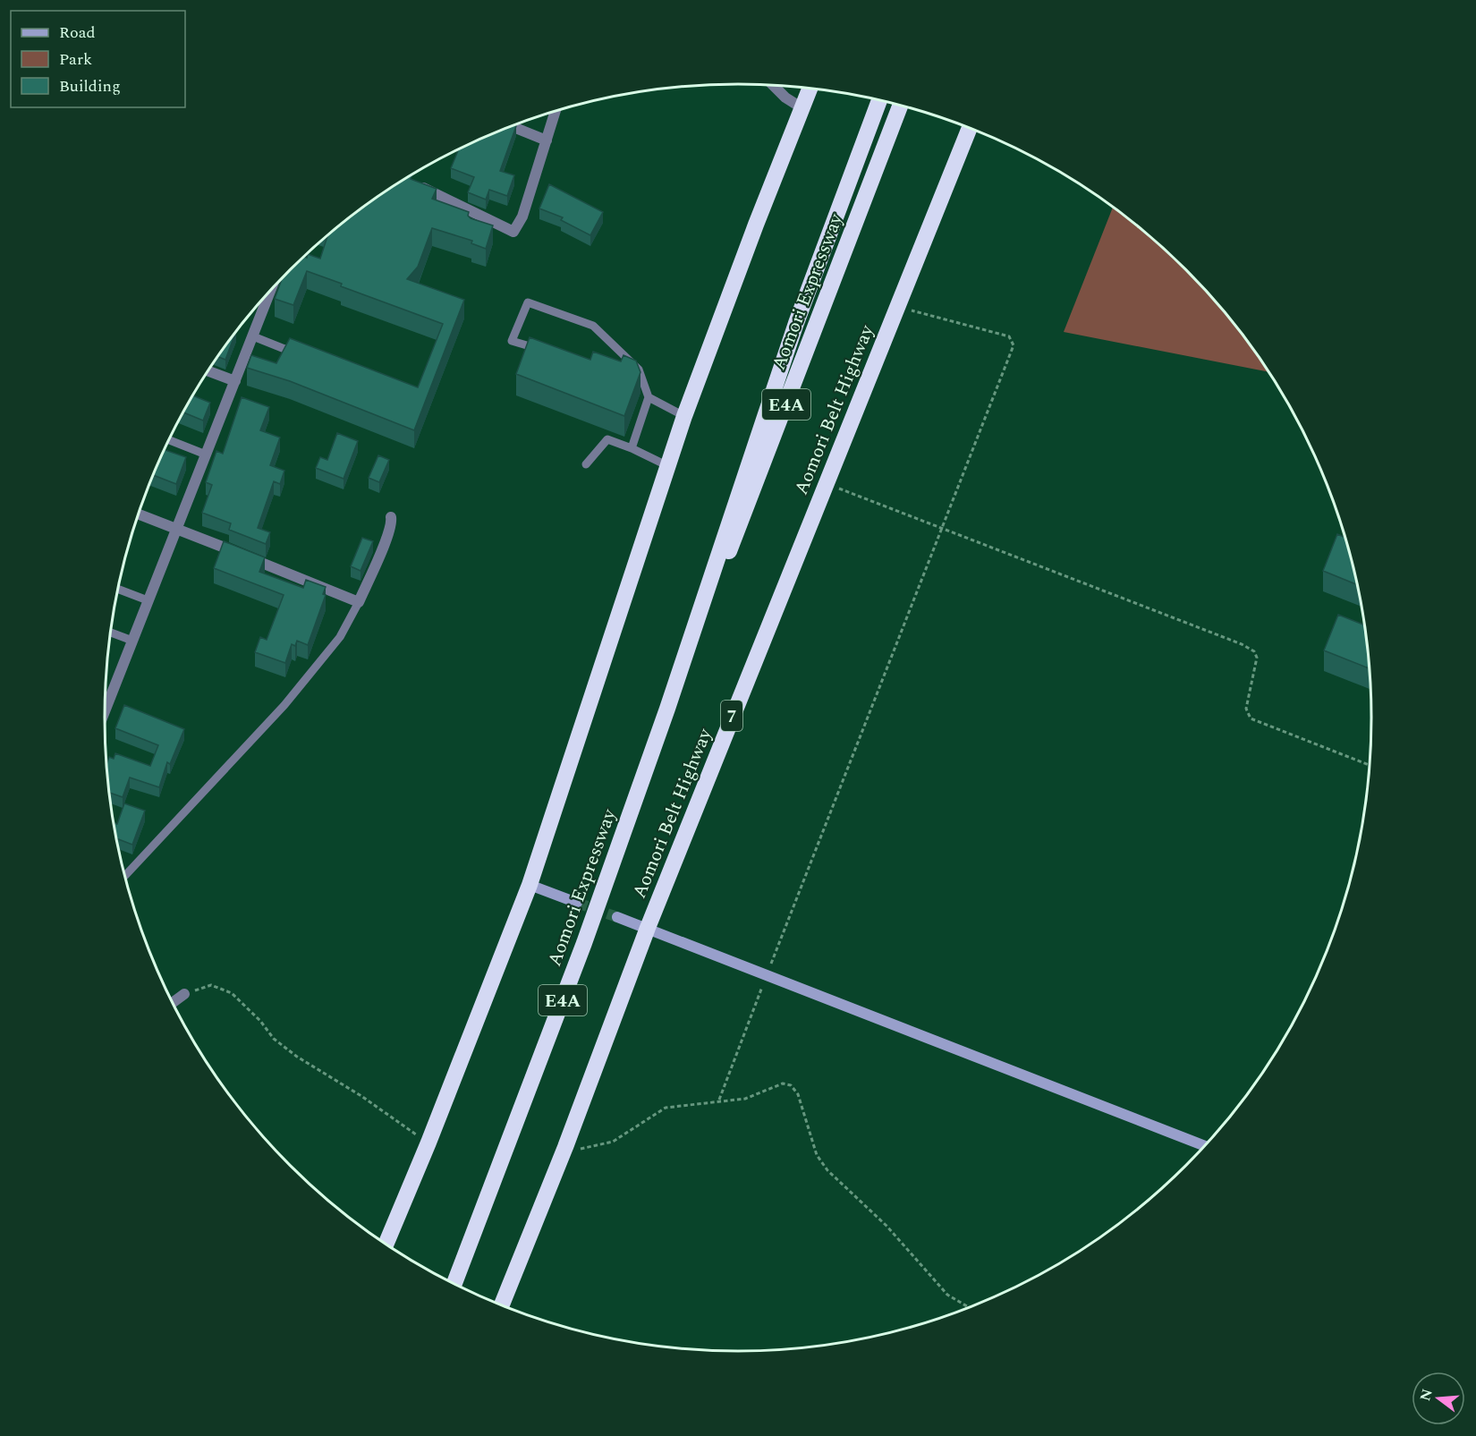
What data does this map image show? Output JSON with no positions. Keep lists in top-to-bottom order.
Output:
{
  "streets": {
    "highway": [
      "Aomori Expressway",
      "E4A",
      "Aomori Belt Highway",
      "7"
    ]
  },
  "legend": ["Road", "Park", "Building"],
  "north": "left"
}
